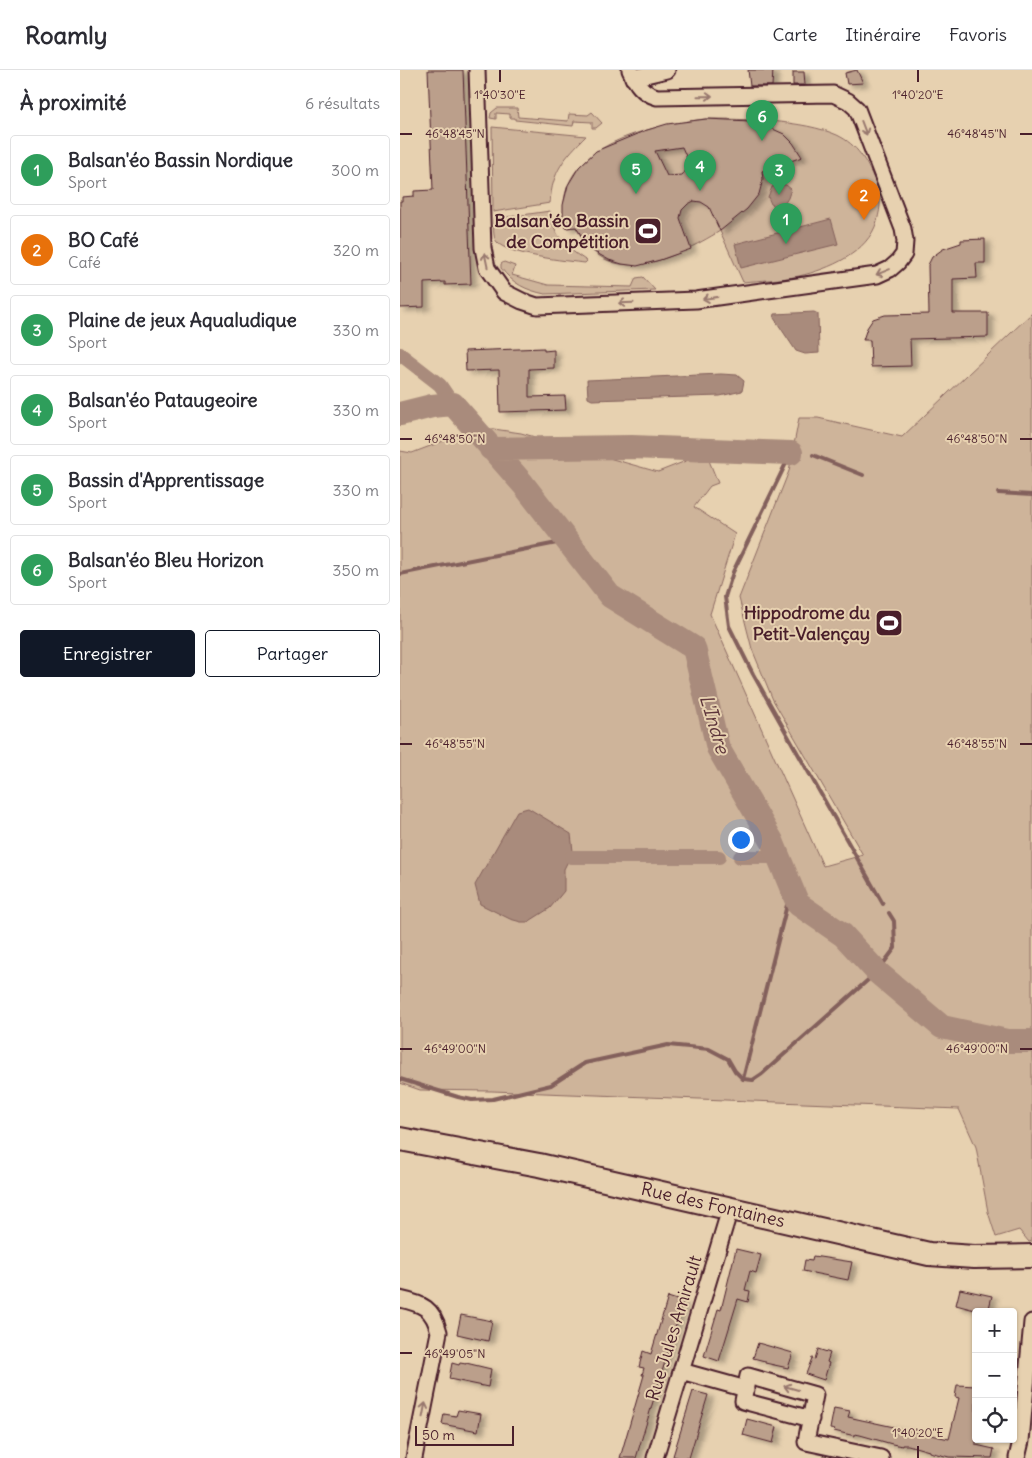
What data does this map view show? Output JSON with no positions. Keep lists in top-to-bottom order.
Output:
{
  "streets": {
    "street": ["Rue des Fontaines", "Rue Jules Amirault"]
  },
  "crossings": [
    ["Rue des Fontaines", "Rue Jules Amirault"]
  ],
  "water": ["L'Indre"],
  "places": {
    "sports": ["Balsan'éo Bassin de Compétition", "Hippodrome du Petit-Valençay"]
  },
  "scale_bar": "50 m",
  "page": {
    "header": "Roamly",
    "nav": ["Carte", "Itinéraire", "Favoris"],
    "heading": ["À proximité", "6 résultats"],
    "pins": [
      "6",
      "4",
      "5",
      "3",
      "2",
      "1"
    ],
    "list": [
      {
        "mark": "1",
        "name": "Balsan'éo Bassin Nordique",
        "note": "Sport",
        "value": "300 m"
      },
      {
        "mark": "2",
        "name": "BO Café",
        "note": "Café",
        "value": "320 m"
      },
      {
        "mark": "3",
        "name": "Plaine de jeux Aqualudique",
        "note": "Sport",
        "value": "330 m"
      },
      {
        "mark": "4",
        "name": "Balsan'éo Pataugeoire",
        "note": "Sport",
        "value": "330 m"
      },
      {
        "mark": "5",
        "name": "Bassin d'Apprentissage",
        "note": "Sport",
        "value": "330 m"
      },
      {
        "mark": "6",
        "name": "Balsan'éo Bleu Horizon",
        "note": "Sport",
        "value": "350 m"
      }
    ],
    "buttons": ["Enregistrer", "Partager"],
    "map_buttons": ["+", "−"],
    "scale": "50 m"
  },
  "coordinates": [
    "1°40'30\"E",
    "1°40'20\"E",
    "46°48'45\"N",
    "46°48'50\"N",
    "46°48'55\"N",
    "46°49'00\"N",
    "46°49'05\"N"
  ]
}
